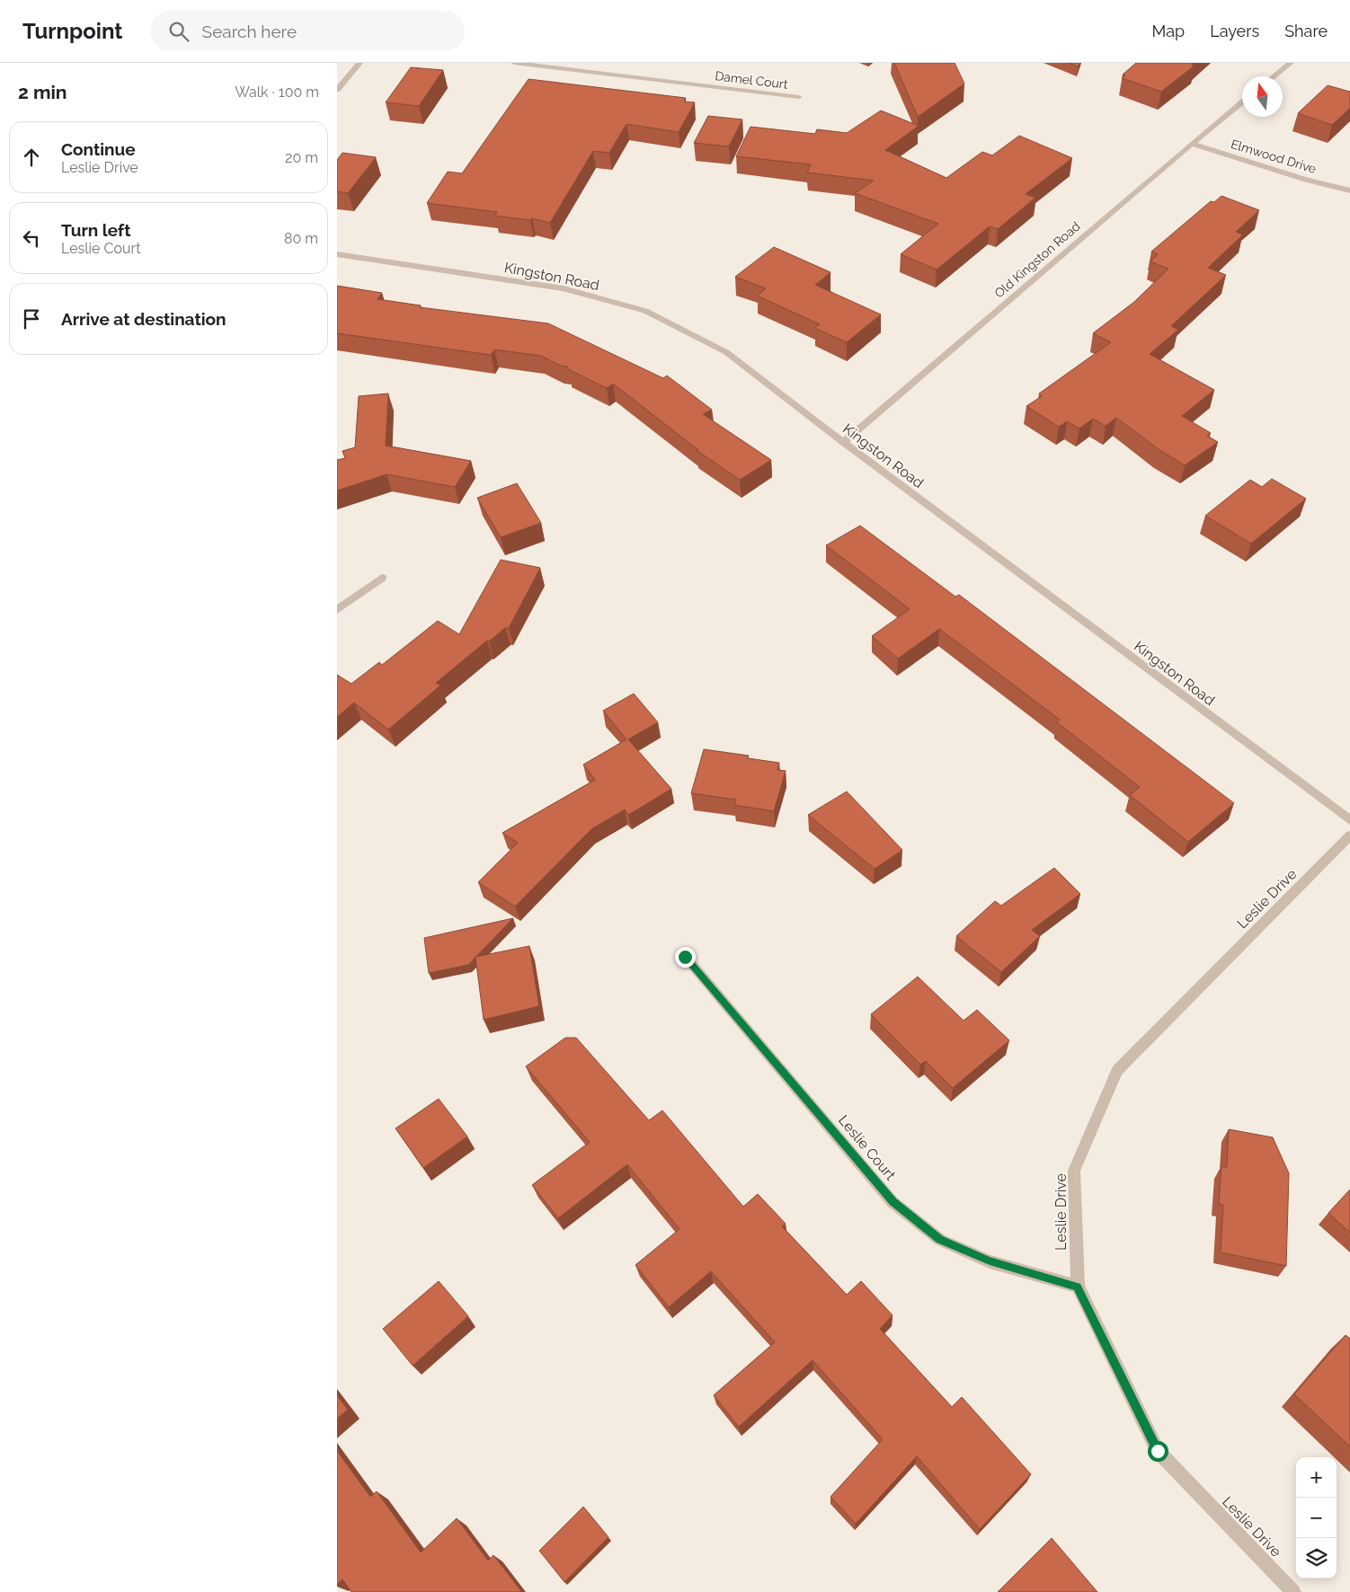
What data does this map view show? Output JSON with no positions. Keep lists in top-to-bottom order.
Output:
{
  "streets": {
    "street": [
      "Damel Court",
      "Elmwood Drive",
      "Old Kingston Road",
      "Kingston Road",
      "Leslie Drive",
      "Leslie Court"
    ]
  },
  "crossings": [
    ["Elmwood Drive", "Old Kingston Road"],
    ["Old Kingston Road", "Kingston Road"],
    ["Leslie Drive", "Leslie Court"]
  ],
  "north": "top",
  "page": {
    "header": "Turnpoint",
    "search": "Search here",
    "nav": ["Map", "Layers", "Share"],
    "heading": ["2 min", "Walk · 100 m"],
    "list": [
      ["Continue", "Leslie Drive", "20 m"],
      ["Turn left", "Leslie Court", "80 m"],
      "Arrive at destination"
    ],
    "map_buttons": ["+", "−"]
  }
}
